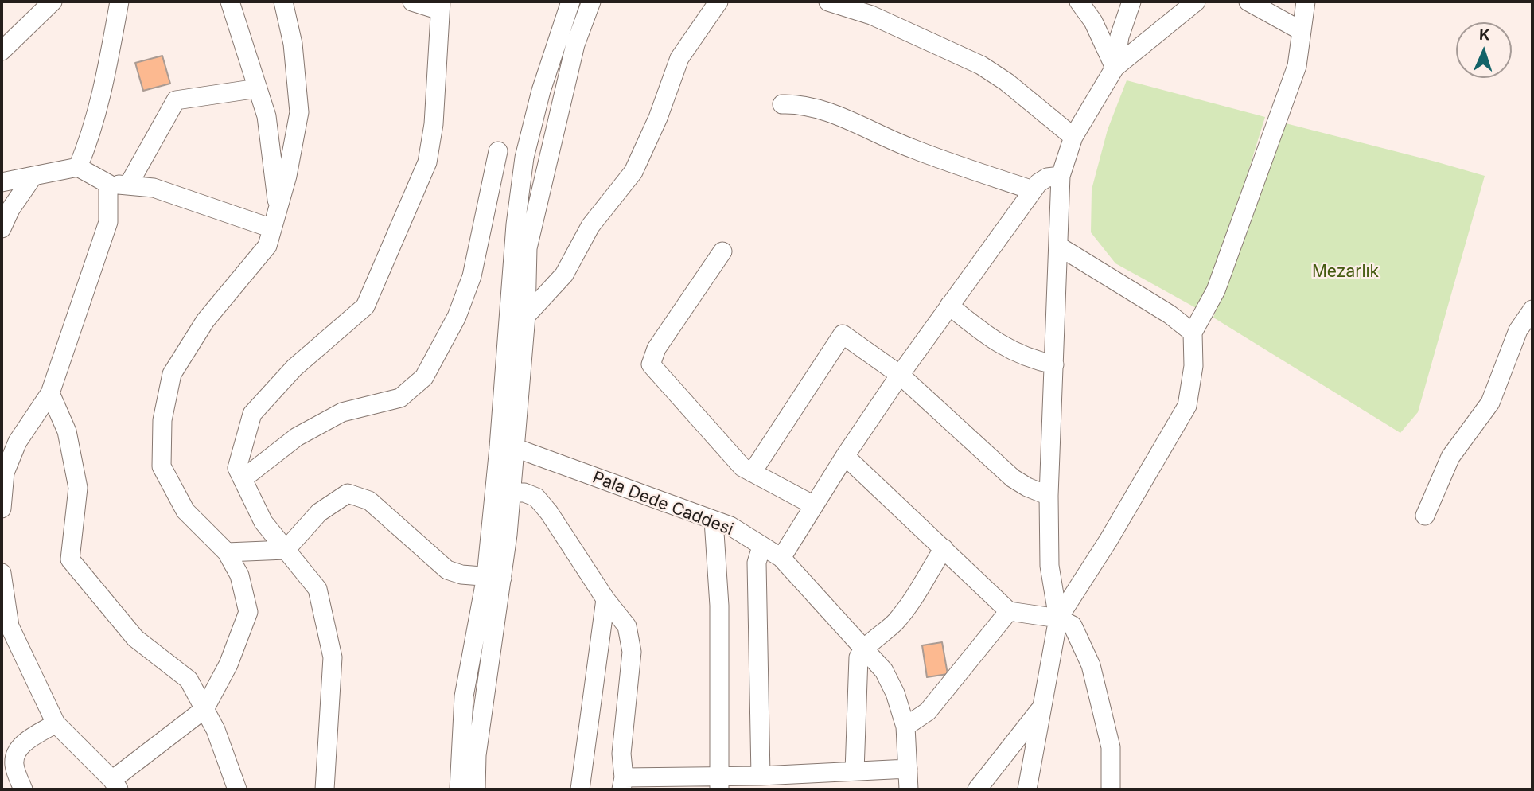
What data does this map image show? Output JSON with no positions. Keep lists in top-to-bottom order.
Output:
{
  "streets": {
    "street": ["Pala Dede Caddesi"]
  },
  "parks": ["Mezarlık"],
  "north": "top"
}
